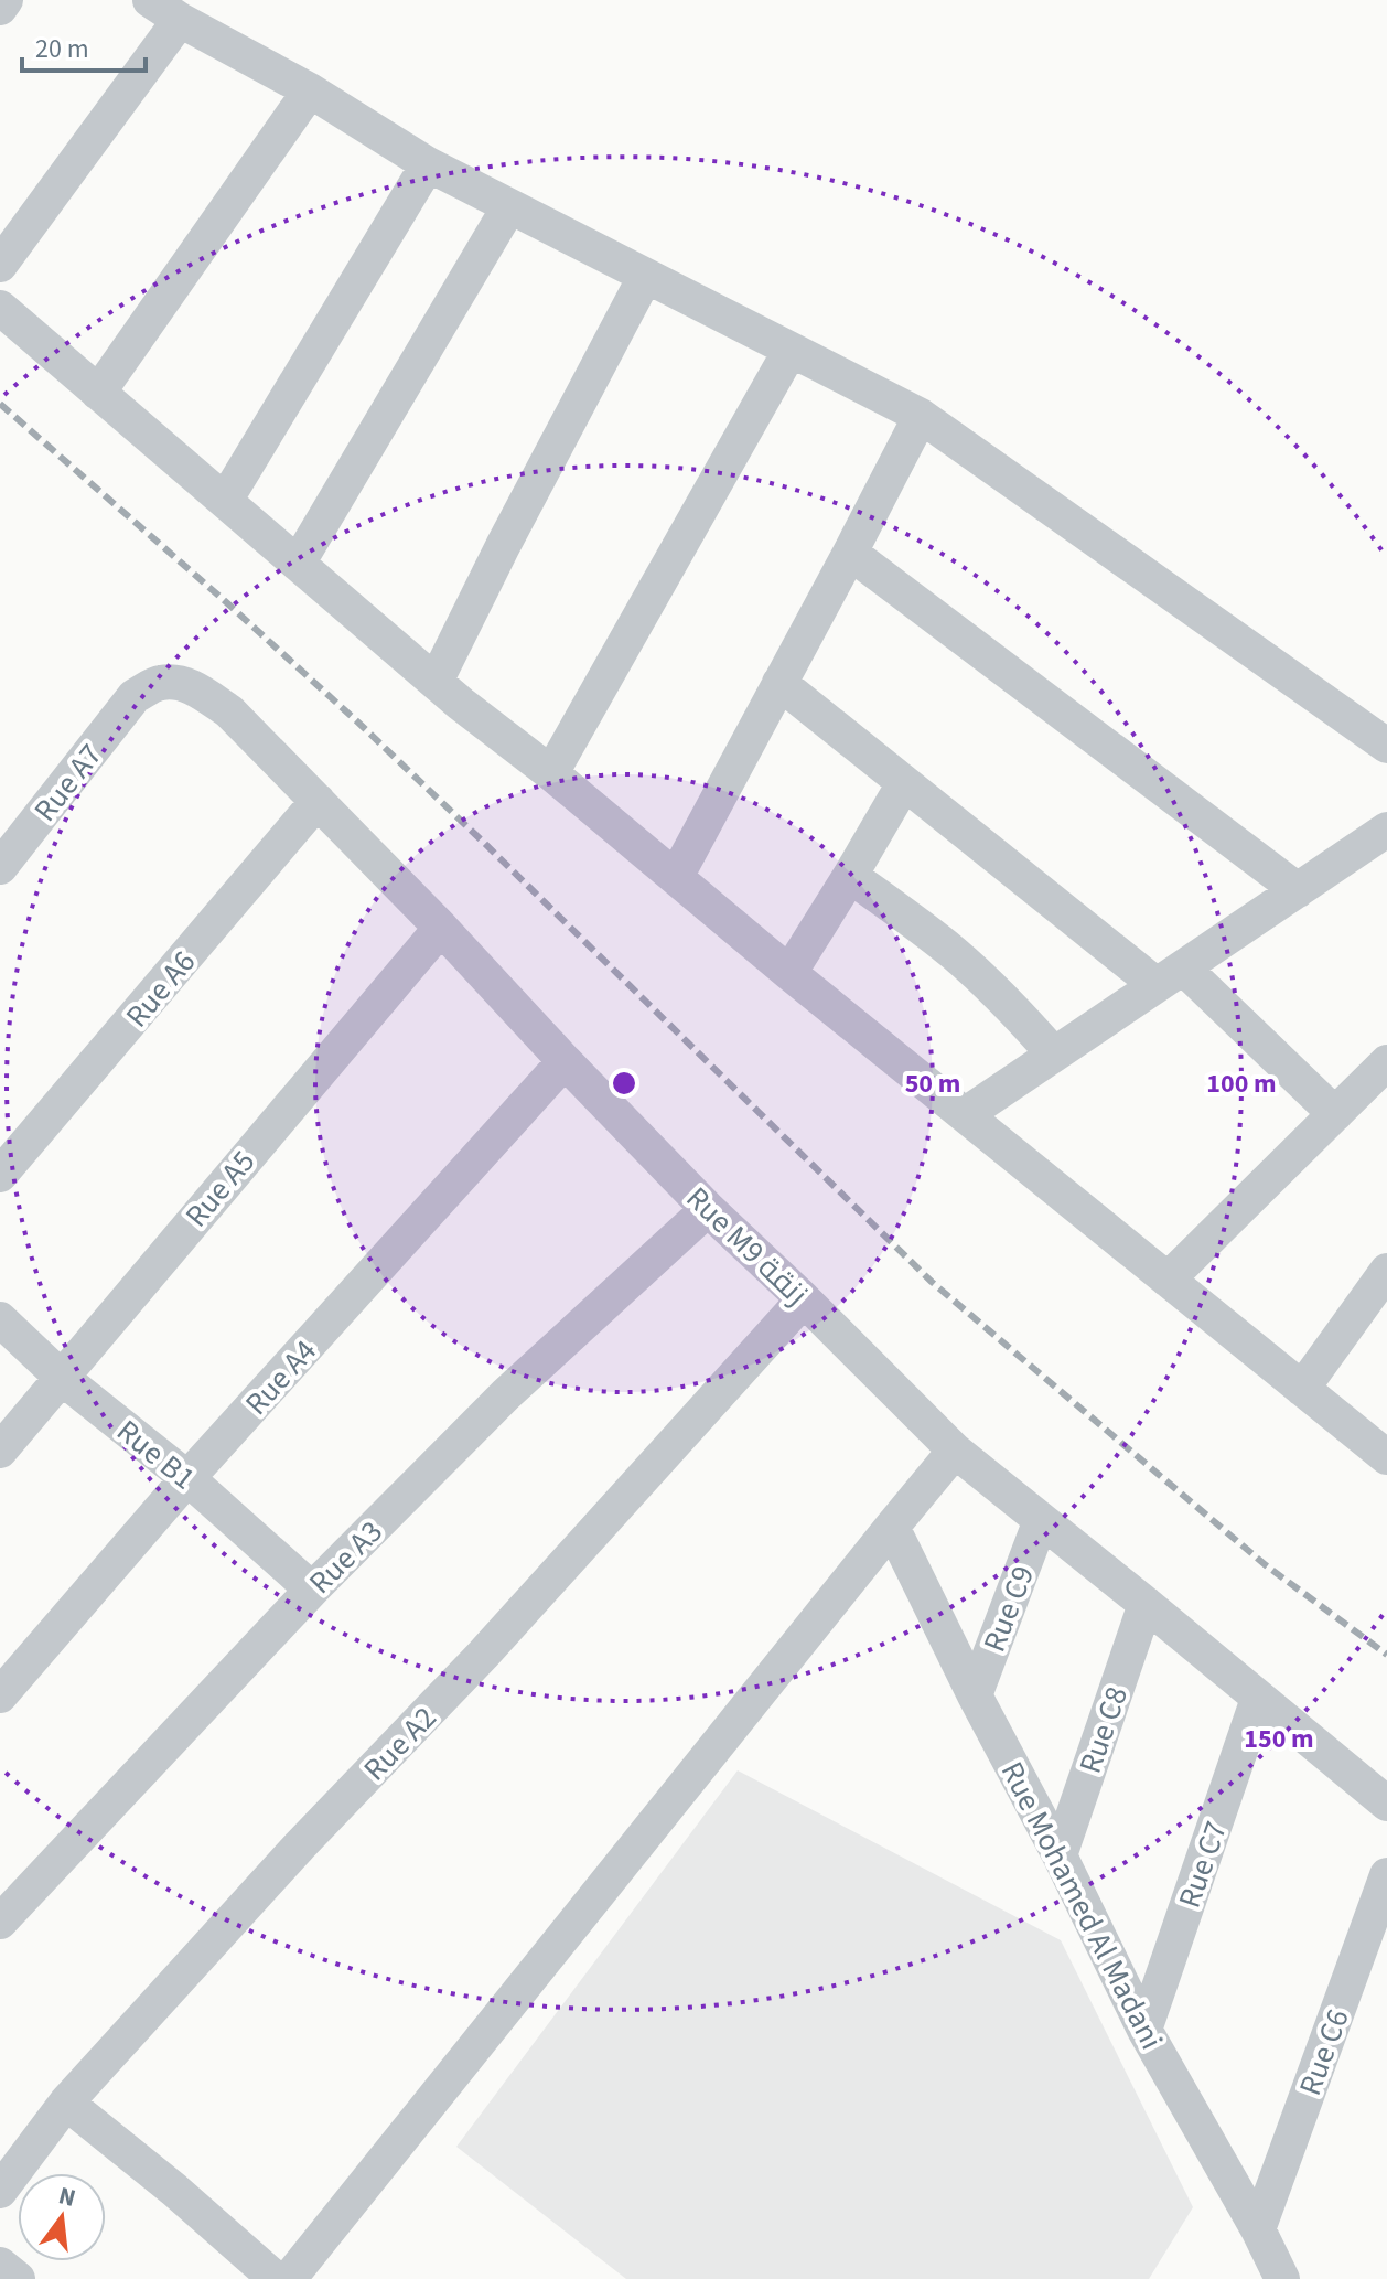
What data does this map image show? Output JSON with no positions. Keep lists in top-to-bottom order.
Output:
{
  "streets": {
    "street": [
      "Rue A7",
      "Rue A6",
      "Rue A5",
      "Rue M9 زنقة",
      "Rue A4",
      "Rue B1",
      "Rue A3",
      "Rue C9",
      "Rue C8",
      "Rue A2",
      "Rue C7",
      "Rue Mohamed Al Madani",
      "Rue C6"
    ]
  },
  "crossings": [
    ["Rue A7", "Rue M9 زنقة"],
    ["Rue A6", "Rue M9 زنقة"],
    ["Rue A5", "Rue M9 زنقة"],
    ["Rue A5", "Rue B1"],
    ["Rue M9 زنقة", "Rue A4"],
    ["Rue M9 زنقة", "Rue A3"],
    ["Rue M9 زنقة", "Rue C9"],
    ["Rue M9 زنقة", "Rue C8"],
    ["Rue M9 زنقة", "Rue A2"],
    ["Rue M9 زنقة", "Rue C7"],
    ["Rue A4", "Rue B1"],
    ["Rue B1", "Rue A3"],
    ["Rue C9", "Rue Mohamed Al Madani"],
    ["Rue C8", "Rue Mohamed Al Madani"],
    ["Rue C7", "Rue Mohamed Al Madani"],
    ["Rue Mohamed Al Madani", "Rue C6"]
  ],
  "scale_bar": "20 m",
  "north": "top",
  "rings": ["50 m", "100 m", "150 m"]
}
